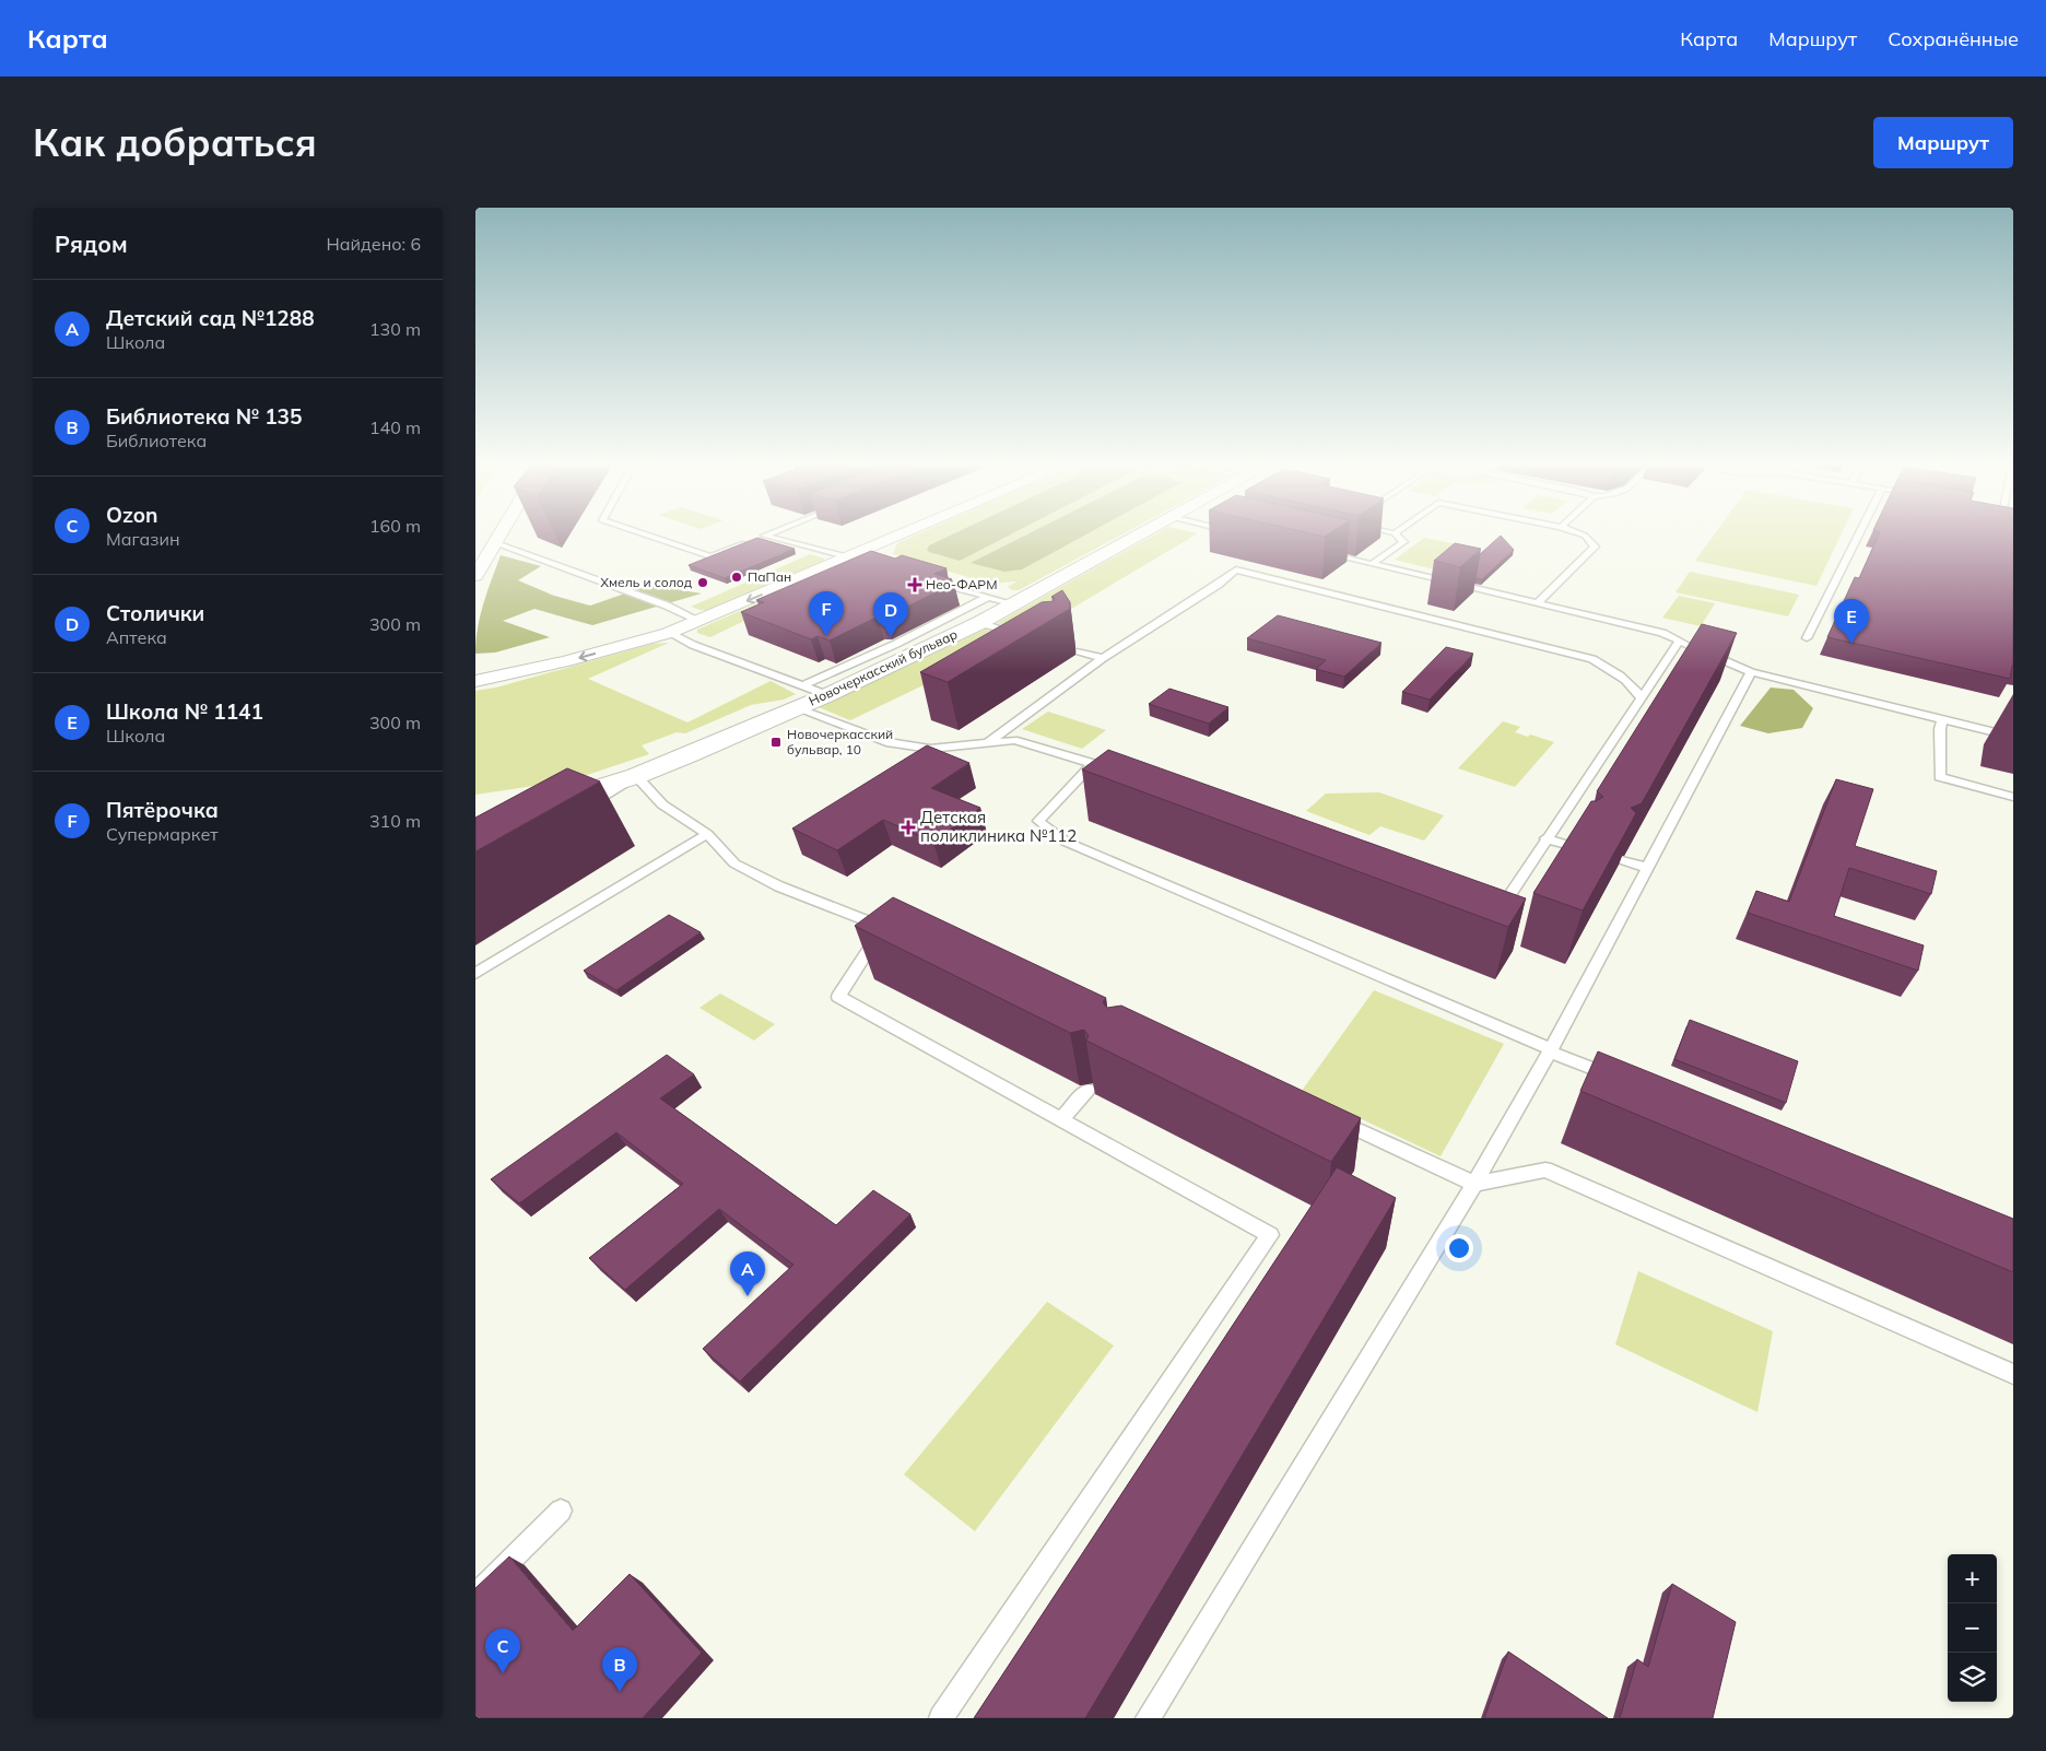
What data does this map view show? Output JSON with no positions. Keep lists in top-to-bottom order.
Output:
{
  "streets": {
    "street": ["Новочеркасский бульвар"]
  },
  "places": {
    "other": ["ПаПан", "Хмель и солод"],
    "health": ["Нео-ФАРМ", "Детская поликлиника №112"],
    "transit": ["Новочеркасский бульвар, 10"]
  },
  "page": {
    "header": "Карта",
    "nav": ["Карта", "Маршрут", "Сохранённые"],
    "buttons": "Маршрут",
    "title": "Как добраться",
    "heading": ["Рядом", "Найдено: 6"],
    "list": [
      {
        "mark": "A",
        "name": "Детский сад №1288",
        "note": "Школа",
        "value": "130 m"
      },
      {
        "mark": "B",
        "name": "Библиотека № 135",
        "note": "Библиотека",
        "value": "140 m"
      },
      {
        "mark": "C",
        "name": "Ozon",
        "note": "Магазин",
        "value": "160 m"
      },
      {
        "mark": "D",
        "name": "Столички",
        "note": "Аптека",
        "value": "300 m"
      },
      {
        "mark": "E",
        "name": "Школа № 1141",
        "note": "Школа",
        "value": "300 m"
      },
      {
        "mark": "F",
        "name": "Пятёрочка",
        "note": "Супермаркет",
        "value": "310 m"
      }
    ],
    "pins": [
      "F",
      "D",
      "E",
      "A",
      "C",
      "B"
    ],
    "map_buttons": ["+", "−"]
  }
}
